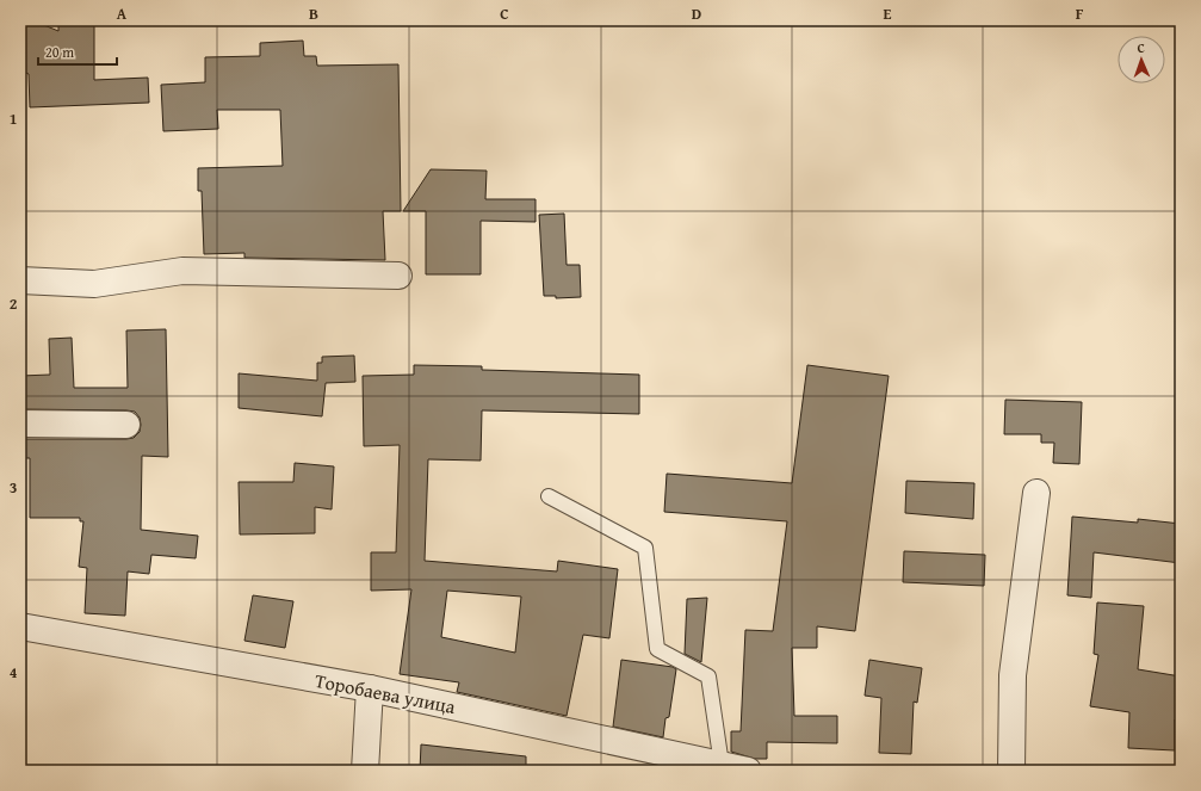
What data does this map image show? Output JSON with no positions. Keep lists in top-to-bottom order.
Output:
{
  "streets": {
    "street": ["Торобаева улица"]
  },
  "scale_bar": "20 m",
  "north": "top",
  "grid": {
    "columns": [
      "A",
      "B",
      "C",
      "D",
      "E",
      "F"
    ],
    "rows": [
      "1",
      "2",
      "3",
      "4"
    ]
  }
}
